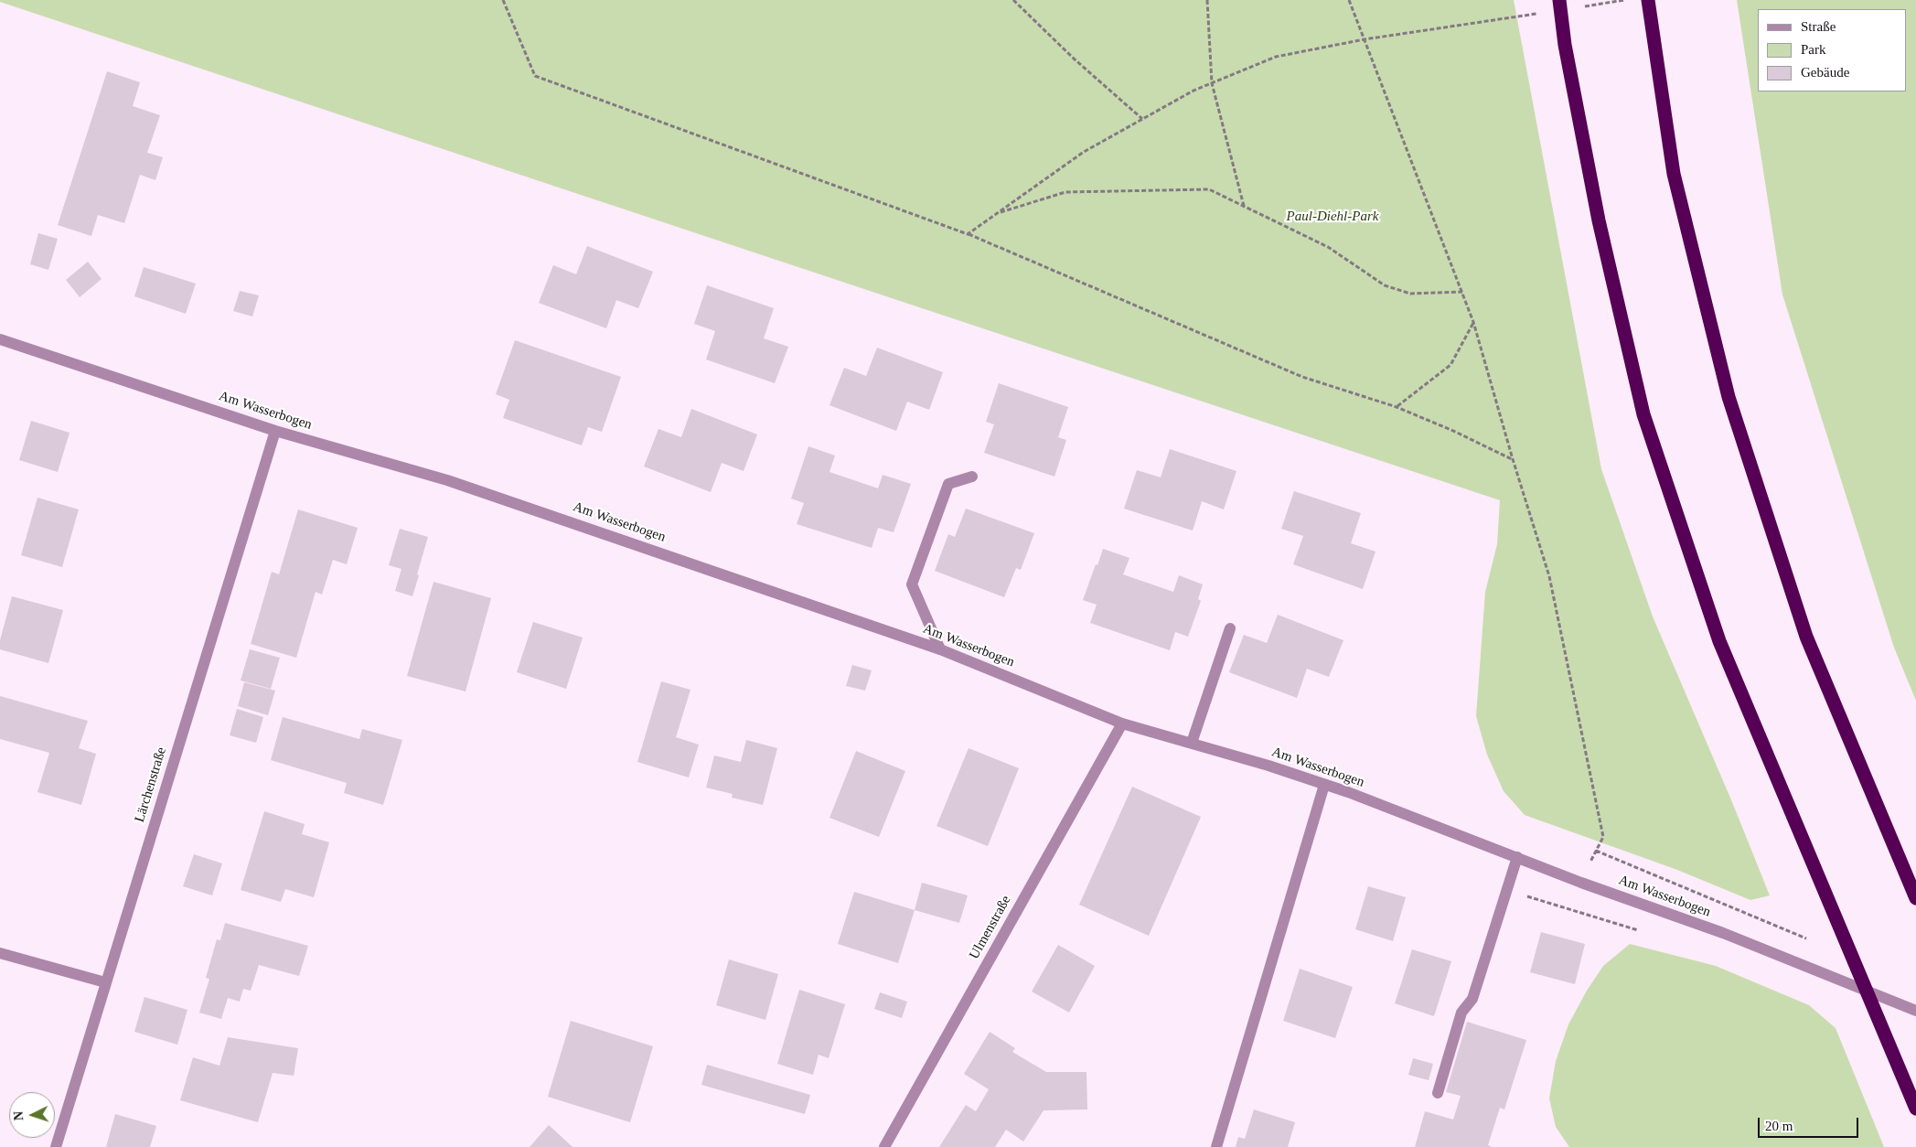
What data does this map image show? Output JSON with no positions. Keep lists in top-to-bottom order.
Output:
{
  "streets": {
    "street": ["Am Wasserbogen", "Lärchenstraße", "Ulmenstraße"]
  },
  "crossings": [
    ["Am Wasserbogen", "Lärchenstraße"],
    ["Am Wasserbogen", "Ulmenstraße"]
  ],
  "parks": ["Paul-Diehl-Park"],
  "legend": ["Straße", "Park", "Gebäude"],
  "scale_bar": "20 m",
  "north": "left"
}
